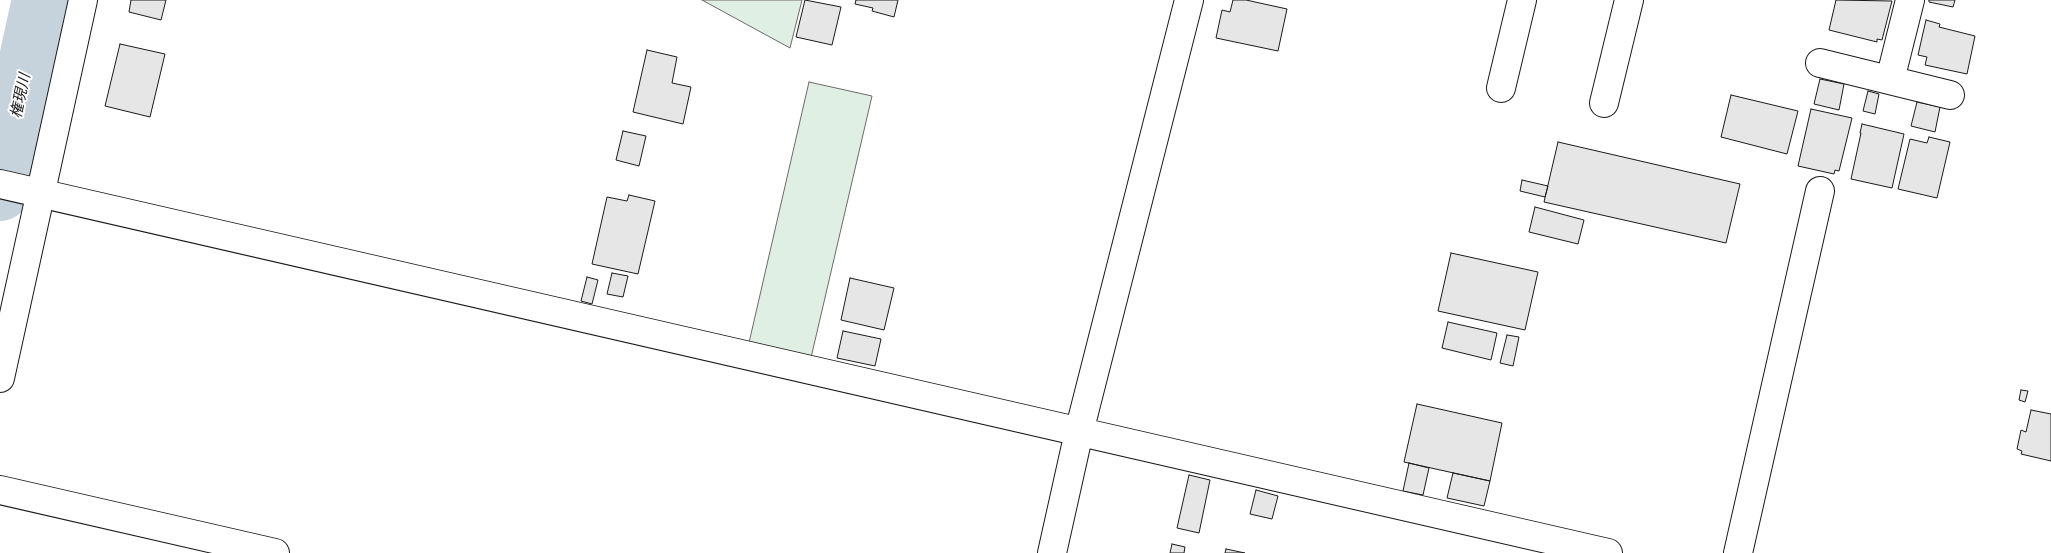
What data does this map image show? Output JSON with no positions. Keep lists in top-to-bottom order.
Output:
{
  "water": ["権現川"]
}
